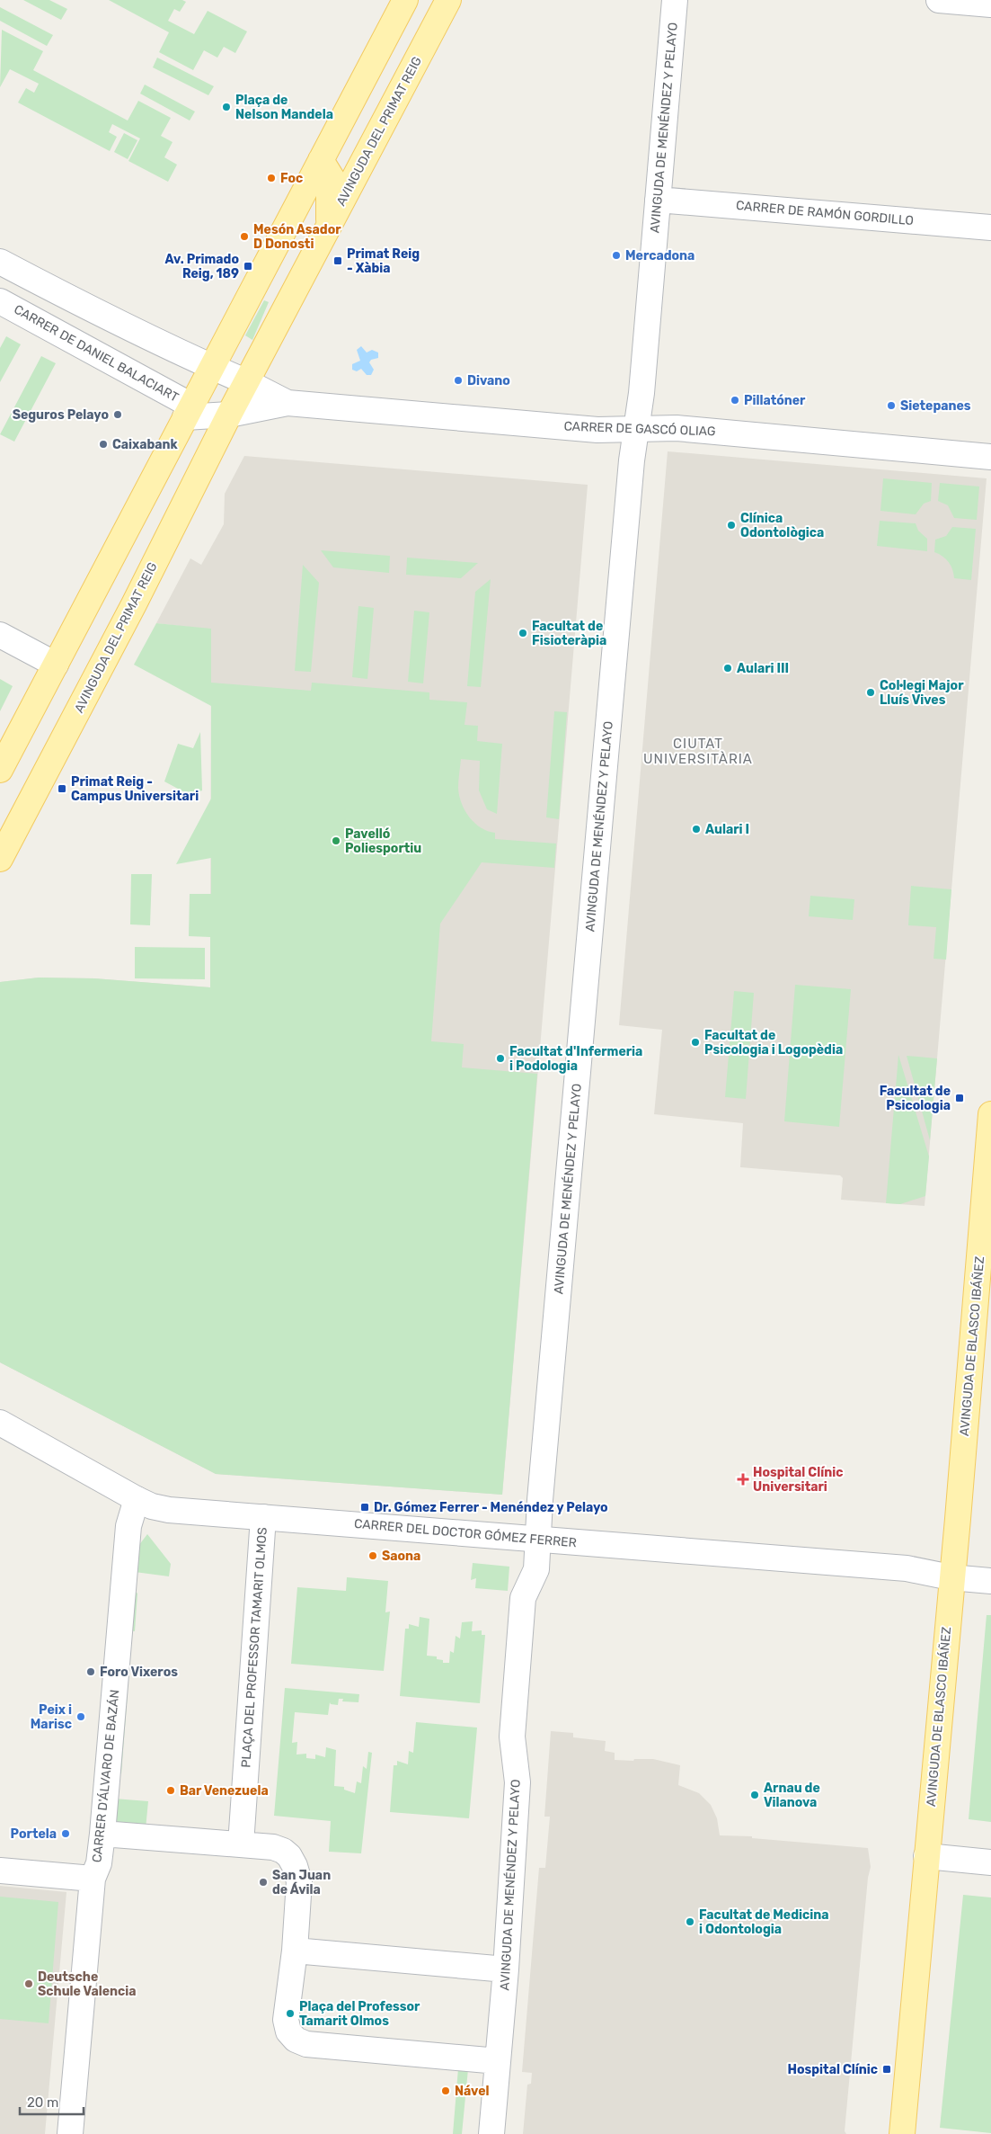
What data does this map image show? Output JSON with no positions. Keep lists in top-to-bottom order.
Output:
{
  "streets": {
    "main road": ["AVINGUDA DEL PRIMAT REIG", "AVINGUDA DE BLASCO IBÁÑEZ"],
    "street": [
      "AVINGUDA DE MENÉNDEZ Y PELAYO",
      "CARRER DE RAMÓN GORDILLO",
      "CARRER DE DANIEL BALACIART",
      "CARRER DE GASCÓ OLIAG",
      "CARRER DEL DOCTOR GÓMEZ FERRER",
      "PLAÇA DEL PROFESSOR TAMARIT OLMOS",
      "CARRER D'ÁLVARO DE BAZÁN"
    ]
  },
  "crossings": [
    ["AVINGUDA DE MENÉNDEZ Y PELAYO", "CARRER DE RAMÓN GORDILLO"],
    ["AVINGUDA DE MENÉNDEZ Y PELAYO", "CARRER DE GASCÓ OLIAG"],
    ["AVINGUDA DE MENÉNDEZ Y PELAYO", "CARRER DEL DOCTOR GÓMEZ FERRER"],
    ["AVINGUDA DEL PRIMAT REIG", "CARRER DE GASCÓ OLIAG"],
    ["AVINGUDA DE BLASCO IBÁÑEZ", "CARRER DEL DOCTOR GÓMEZ FERRER"],
    ["CARRER DEL DOCTOR GÓMEZ FERRER", "PLAÇA DEL PROFESSOR TAMARIT OLMOS"],
    ["CARRER DEL DOCTOR GÓMEZ FERRER", "CARRER D'ÁLVARO DE BAZÁN"]
  ],
  "districts": ["CIUTAT UNIVERSITÀRIA"],
  "places": {
    "other": [
      "Plaça de Nelson Mandela",
      "Foc",
      "Mesón Asador D Donosti",
      "Mercadona",
      "Divano",
      "Pillatóner",
      "Sietepanes",
      "Seguros Pelayo",
      "Caixabank",
      "Clínica Odontològica",
      "Facultat de Fisioteràpia",
      "Aulari III",
      "Col·legi Major Lluís Vives",
      "Aulari I",
      "Pavelló Poliesportiu",
      "Facultat de Psicologia i Logopèdia",
      "Facultat d'Infermeria i Podologia",
      "Saona",
      "Foro Vixeros",
      "Peix i Marisc",
      "Bar Venezuela",
      "Arnau de Vilanova",
      "Portela",
      "San Juan de Ávila",
      "Facultat de Medicina i Odontologia",
      "Deutsche Schule Valencia",
      "Plaça del Professor Tamarit Olmos",
      "Nável"
    ],
    "transit": [
      "Primat Reig - Xàbia",
      "Av. Primado Reig, 189",
      "Primat Reig - Campus Universitari",
      "Facultat de Psicologia",
      "Dr. Gómez Ferrer - Menéndez y Pelayo",
      "Hospital Clínic"
    ],
    "health": ["Hospital Clínic Universitari"]
  },
  "scale_bar": "20 m"
}
